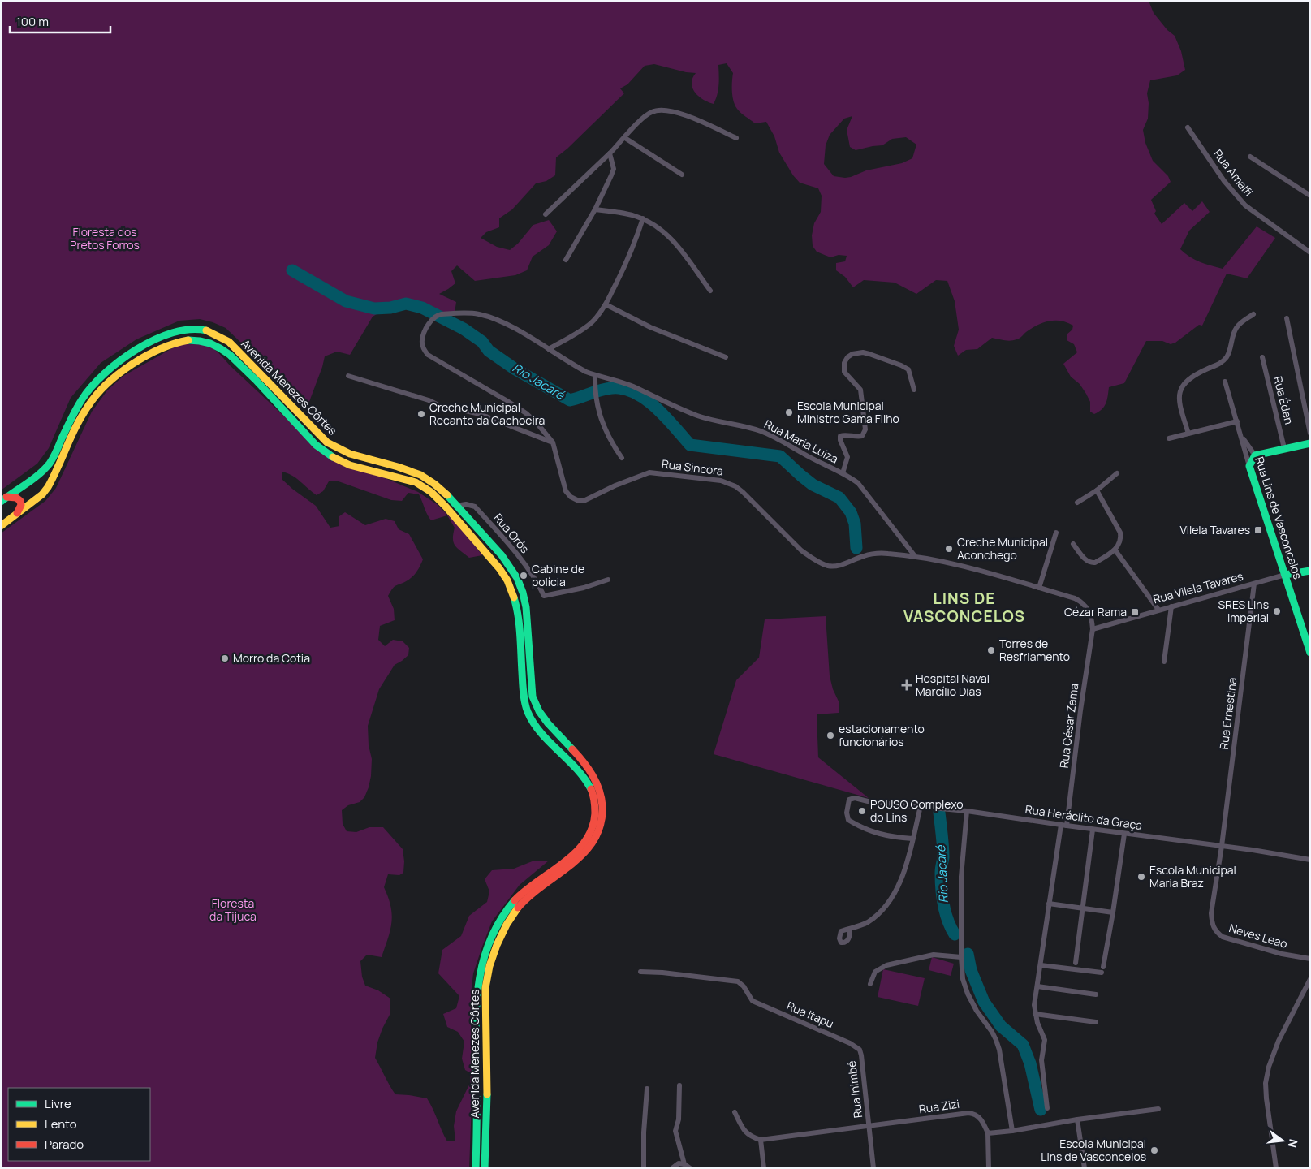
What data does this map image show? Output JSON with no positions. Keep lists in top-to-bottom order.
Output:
{
  "streets": {
    "main road": ["Avenida Menezes Côrtes", "Rua Lins de Vasconcelos", "Rua Vilela Tavares"],
    "street": [
      "Rua Amalfi",
      "Rua Éden",
      "Rua Maria Luiza",
      "Rua Sincora",
      "Rua Orós",
      "Rua Ernestina",
      "Rua César Zama",
      "Rua Heráclito da Graça",
      "Neves Leao",
      "Rua Itapu",
      "Rua Inimbé",
      "Rua Zizi"
    ]
  },
  "crossings": [
    ["Avenida Menezes Côrtes", "Rua Orós"],
    ["Rua Maria Luiza", "Rua Sincora"],
    ["Rua Lins de Vasconcelos", "Rua Vilela Tavares"],
    ["Rua Vilela Tavares", "Rua Ernestina"],
    ["Rua Vilela Tavares", "Rua César Zama"],
    ["Rua Ernestina", "Rua Heráclito da Graça"],
    ["Rua Ernestina", "Neves Leao"],
    ["Rua César Zama", "Rua Heráclito da Graça"],
    ["Rua Heráclito da Graça", "Neves Leao"],
    ["Rua Itapu", "Rua Inimbé"],
    ["Rua Inimbé", "Rua Zizi"]
  ],
  "districts": ["LINS DE VASCONCELOS"],
  "water": ["Rio Jacaré"],
  "parks": ["Floresta dos Pretos Forros", "Floresta da Tijuca"],
  "places": {
    "other": [
      "Escola Municipal Ministro Gama Filho",
      "Creche Municipal Recanto da Cachoeira",
      "Creche Municipal Aconchego",
      "Cabine de polícia",
      "SRES Lins Imperial",
      "Torres de Resfriamento",
      "Morro da Cotia",
      "estacionamento funcionários",
      "POUSO Complexo do Lins",
      "Escola Municipal Maria Braz",
      "Escola Municipal Lins de Vasconcelos"
    ],
    "transit": ["Vilela Tavares", "Cézar Rama"],
    "health": ["Hospital Naval Marcílio Dias"]
  },
  "legend": ["Livre", "Lento", "Parado"],
  "scale_bar": "100 m",
  "north": "right"
}
